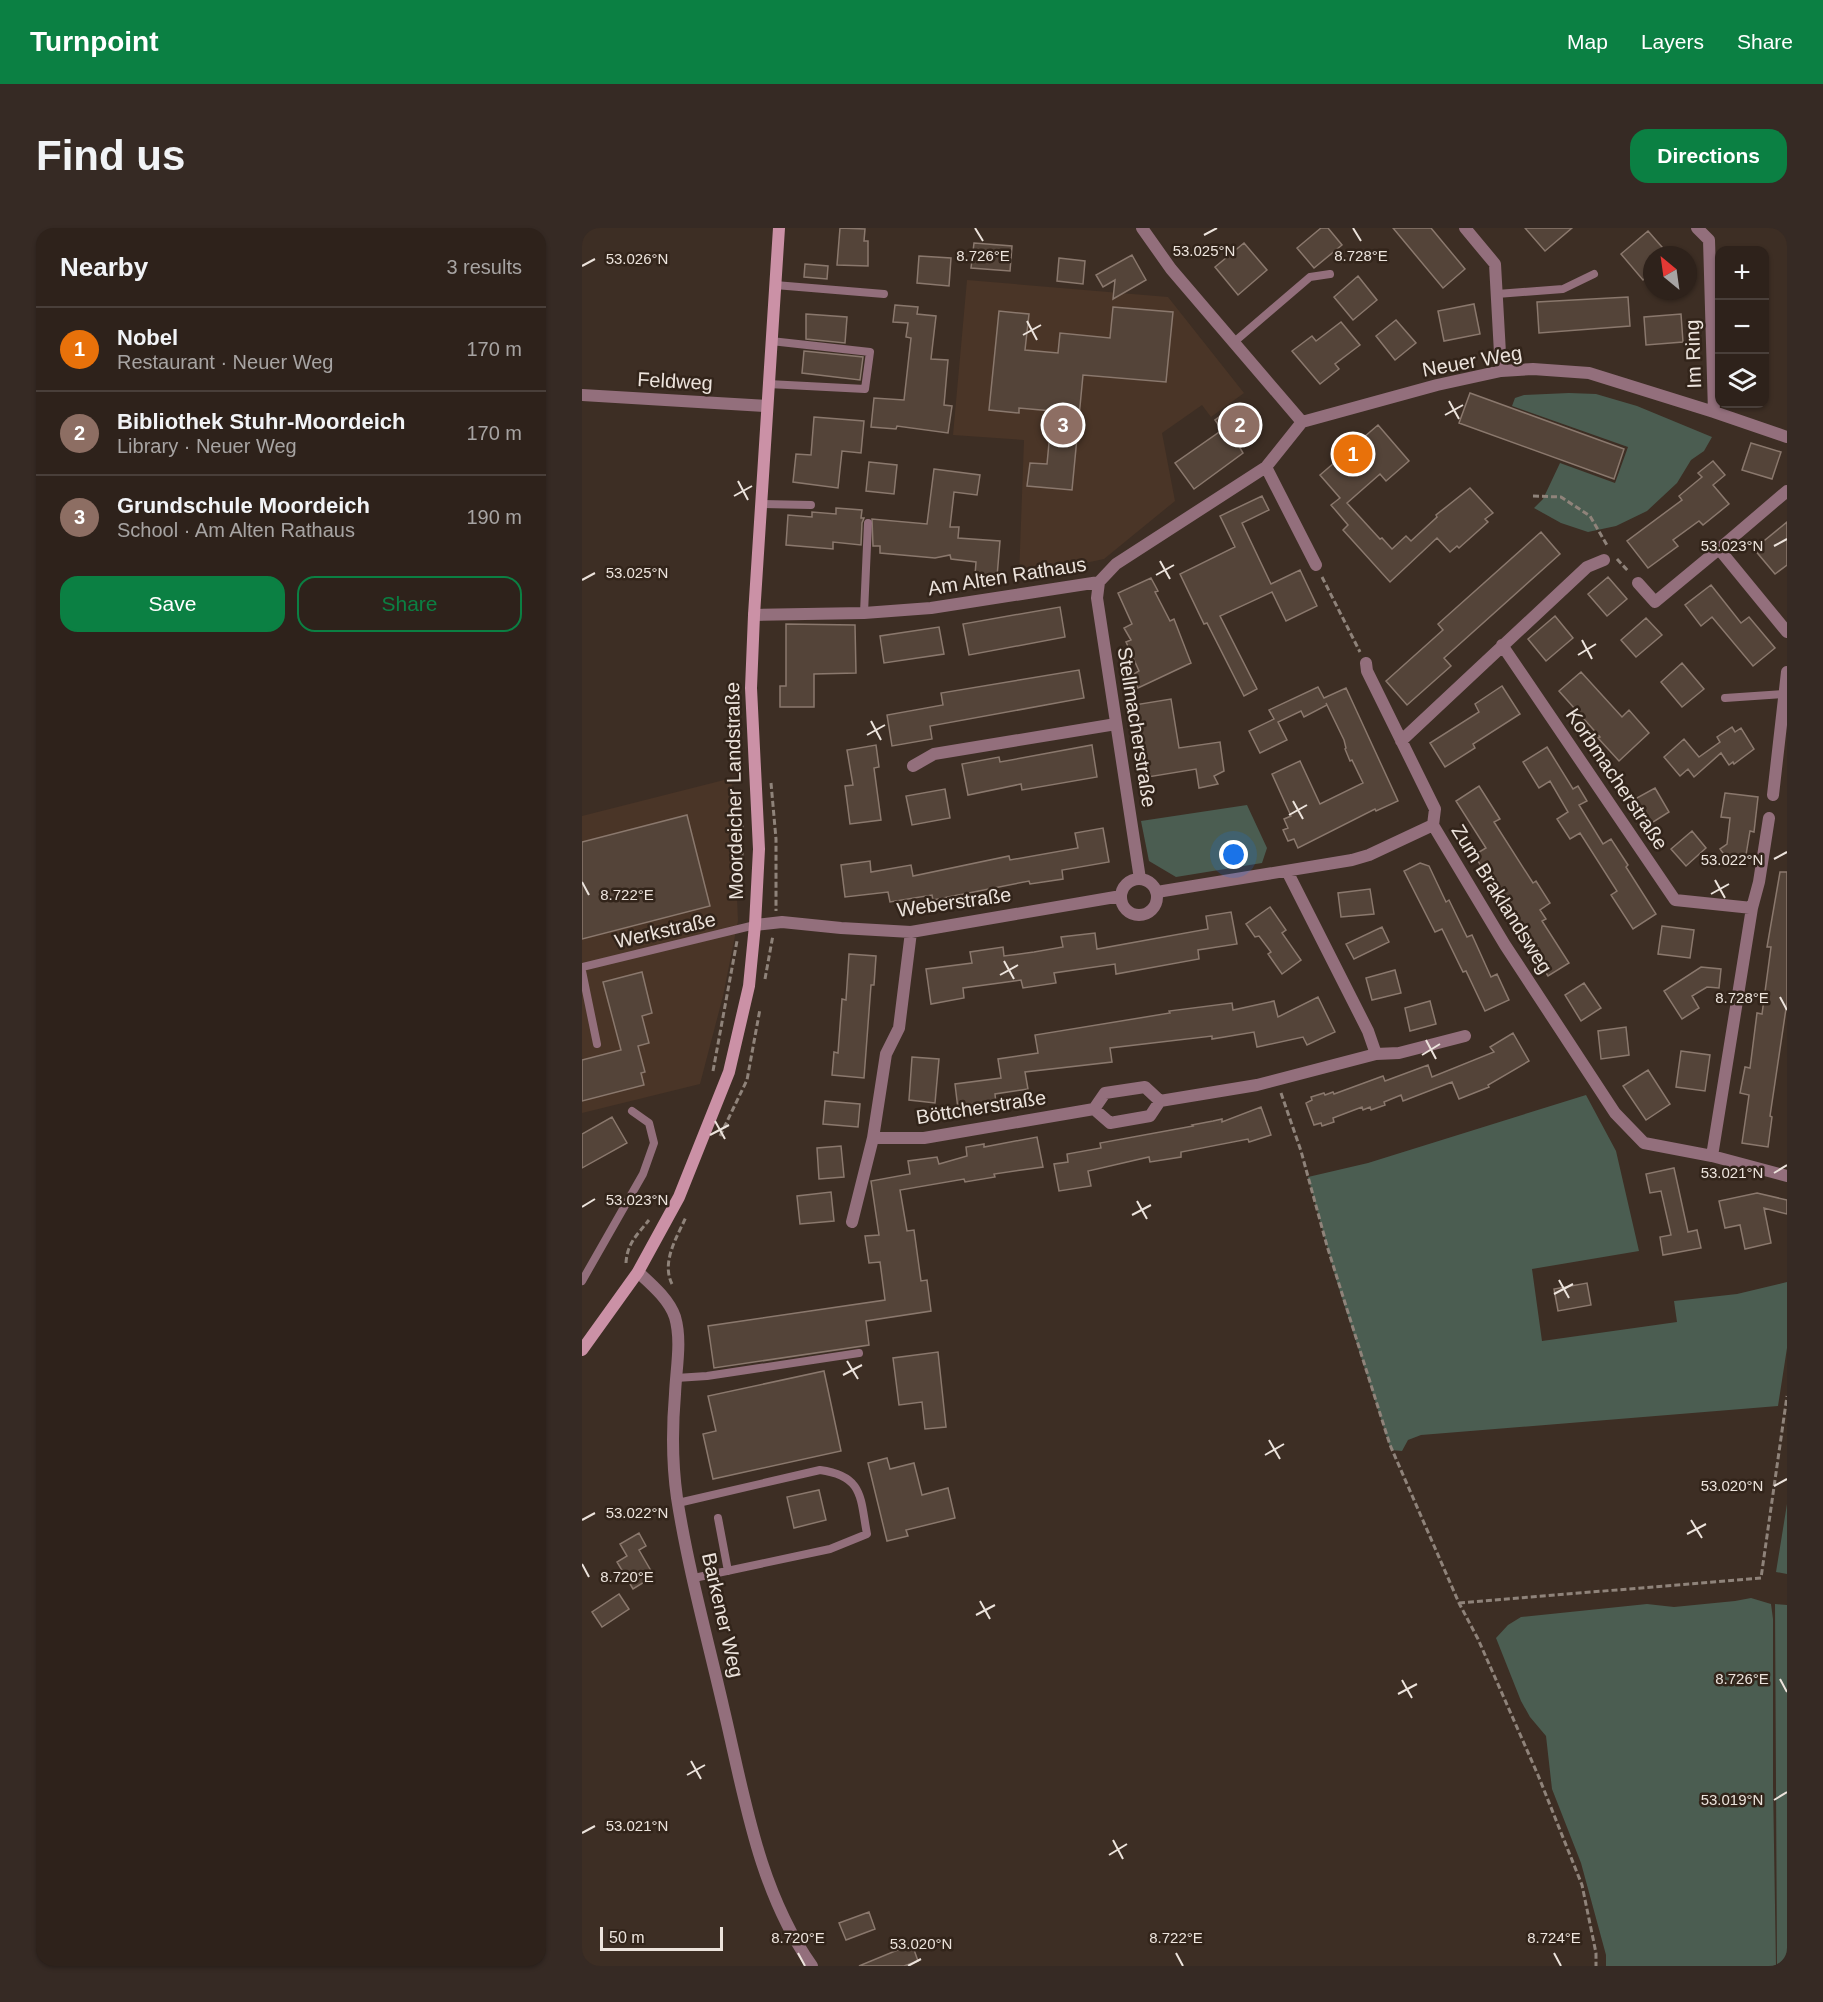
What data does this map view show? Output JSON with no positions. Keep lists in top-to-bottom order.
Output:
{
  "streets": {
    "main road": ["Moordeicher Landstraße"],
    "street": [
      "Im Ring",
      "Neuer Weg",
      "Feldweg",
      "Am Alten Rathaus",
      "Stellmacherstraße",
      "Korbmacherstraße",
      "Zum Braklandsweg",
      "Weberstraße",
      "Böttcherstraße",
      "Barkener Weg"
    ],
    "lane": ["Werkstraße"]
  },
  "crossings": [
    ["Im Ring", "Neuer Weg"],
    ["Feldweg", "Moordeicher Landstraße"],
    ["Am Alten Rathaus", "Stellmacherstraße"],
    ["Am Alten Rathaus", "Moordeicher Landstraße"],
    ["Stellmacherstraße", "Weberstraße"],
    ["Moordeicher Landstraße", "Weberstraße"],
    ["Moordeicher Landstraße", "Werkstraße"],
    ["Moordeicher Landstraße", "Barkener Weg"],
    ["Weberstraße", "Werkstraße"]
  ],
  "scale_bar": "50 m",
  "north": "top left",
  "page": {
    "header": "Turnpoint",
    "nav": ["Map", "Layers", "Share"],
    "buttons": [
      "Directions",
      ["Save", "Share"]
    ],
    "title": "Find us",
    "heading": ["Nearby", "3 results"],
    "map_buttons": ["+", "−"],
    "list": [
      {
        "mark": "1",
        "name": "Nobel",
        "note": "Restaurant · Neuer Weg",
        "value": "170 m"
      },
      {
        "mark": "2",
        "name": "Bibliothek Stuhr-Moordeich",
        "note": "Library · Neuer Weg",
        "value": "170 m"
      },
      {
        "mark": "3",
        "name": "Grundschule Moordeich",
        "note": "School · Am Alten Rathaus",
        "value": "190 m"
      }
    ],
    "pins": ["2", "3", "1"],
    "scale": "50 m"
  },
  "coordinates": [
    "53.025°N",
    "8.726°E",
    "8.728°E",
    "53.026°N",
    "53.023°N",
    "53.022°N",
    "8.722°E",
    "53.021°N",
    "53.020°N",
    "8.720°E",
    "53.019°N",
    "8.724°E"
  ]
}
